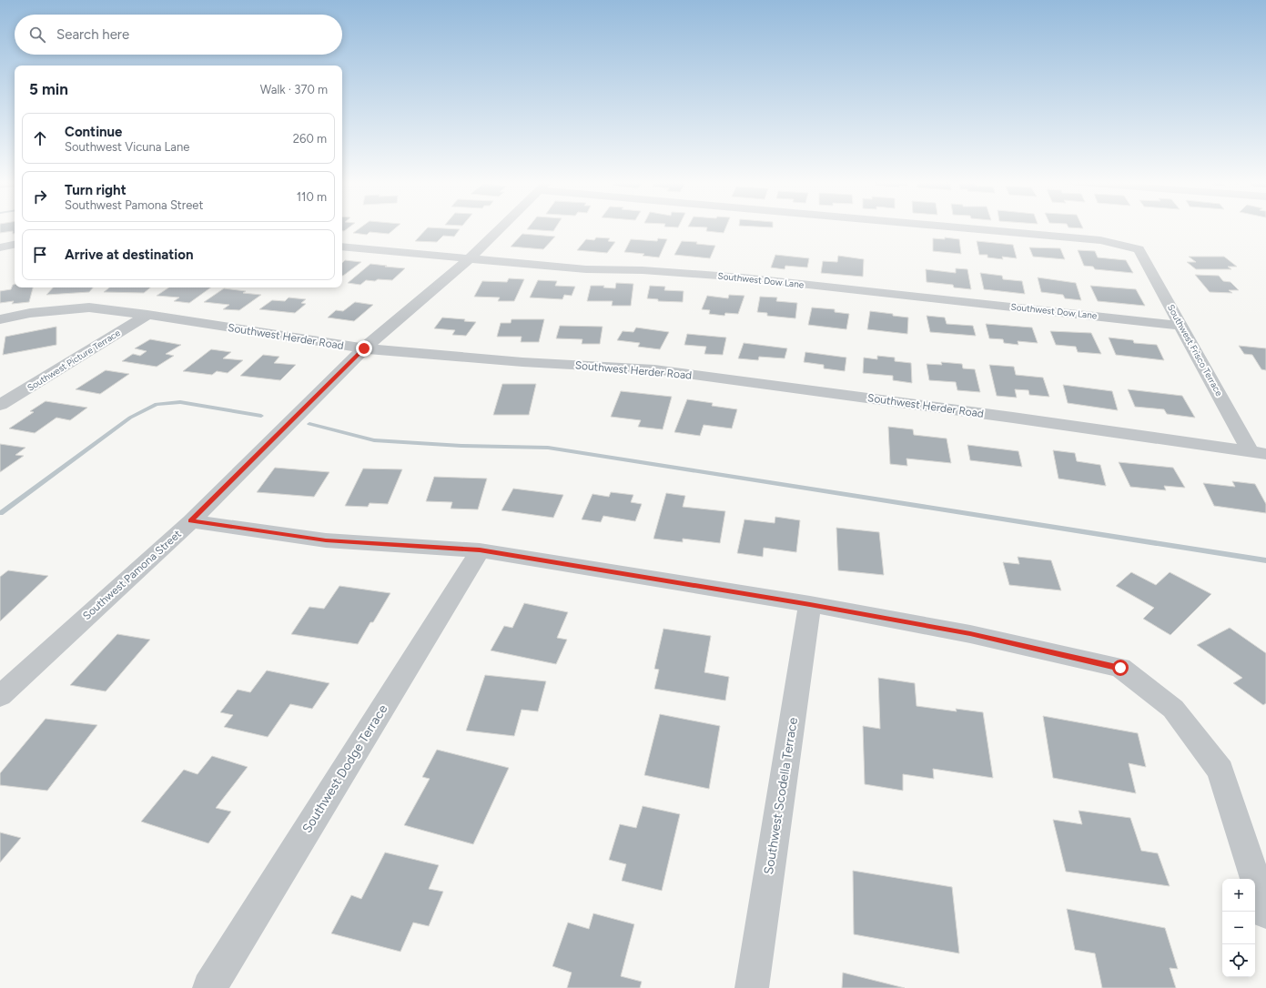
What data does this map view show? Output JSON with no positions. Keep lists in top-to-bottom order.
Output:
{
  "streets": {
    "street": [
      "Southwest Dow Lane",
      "Southwest Herder Road",
      "Southwest Frisco Terrace",
      "Southwest Picture Terrace",
      "Southwest Pamona Street",
      "Southwest Dodge Terrace",
      "Southwest Scodella Terrace"
    ]
  },
  "crossings": [
    ["Southwest Dow Lane", "Southwest Frisco Terrace"],
    ["Southwest Dow Lane", "Southwest Pamona Street"],
    ["Southwest Herder Road", "Southwest Frisco Terrace"],
    ["Southwest Herder Road", "Southwest Picture Terrace"],
    ["Southwest Herder Road", "Southwest Pamona Street"]
  ],
  "page": {
    "search": "Search here",
    "heading": ["5 min", "Walk · 370 m"],
    "list": [
      ["Continue", "Southwest Vicuna Lane", "260 m"],
      ["Turn right", "Southwest Pamona Street", "110 m"],
      "Arrive at destination"
    ],
    "map_buttons": ["+", "−"]
  }
}
